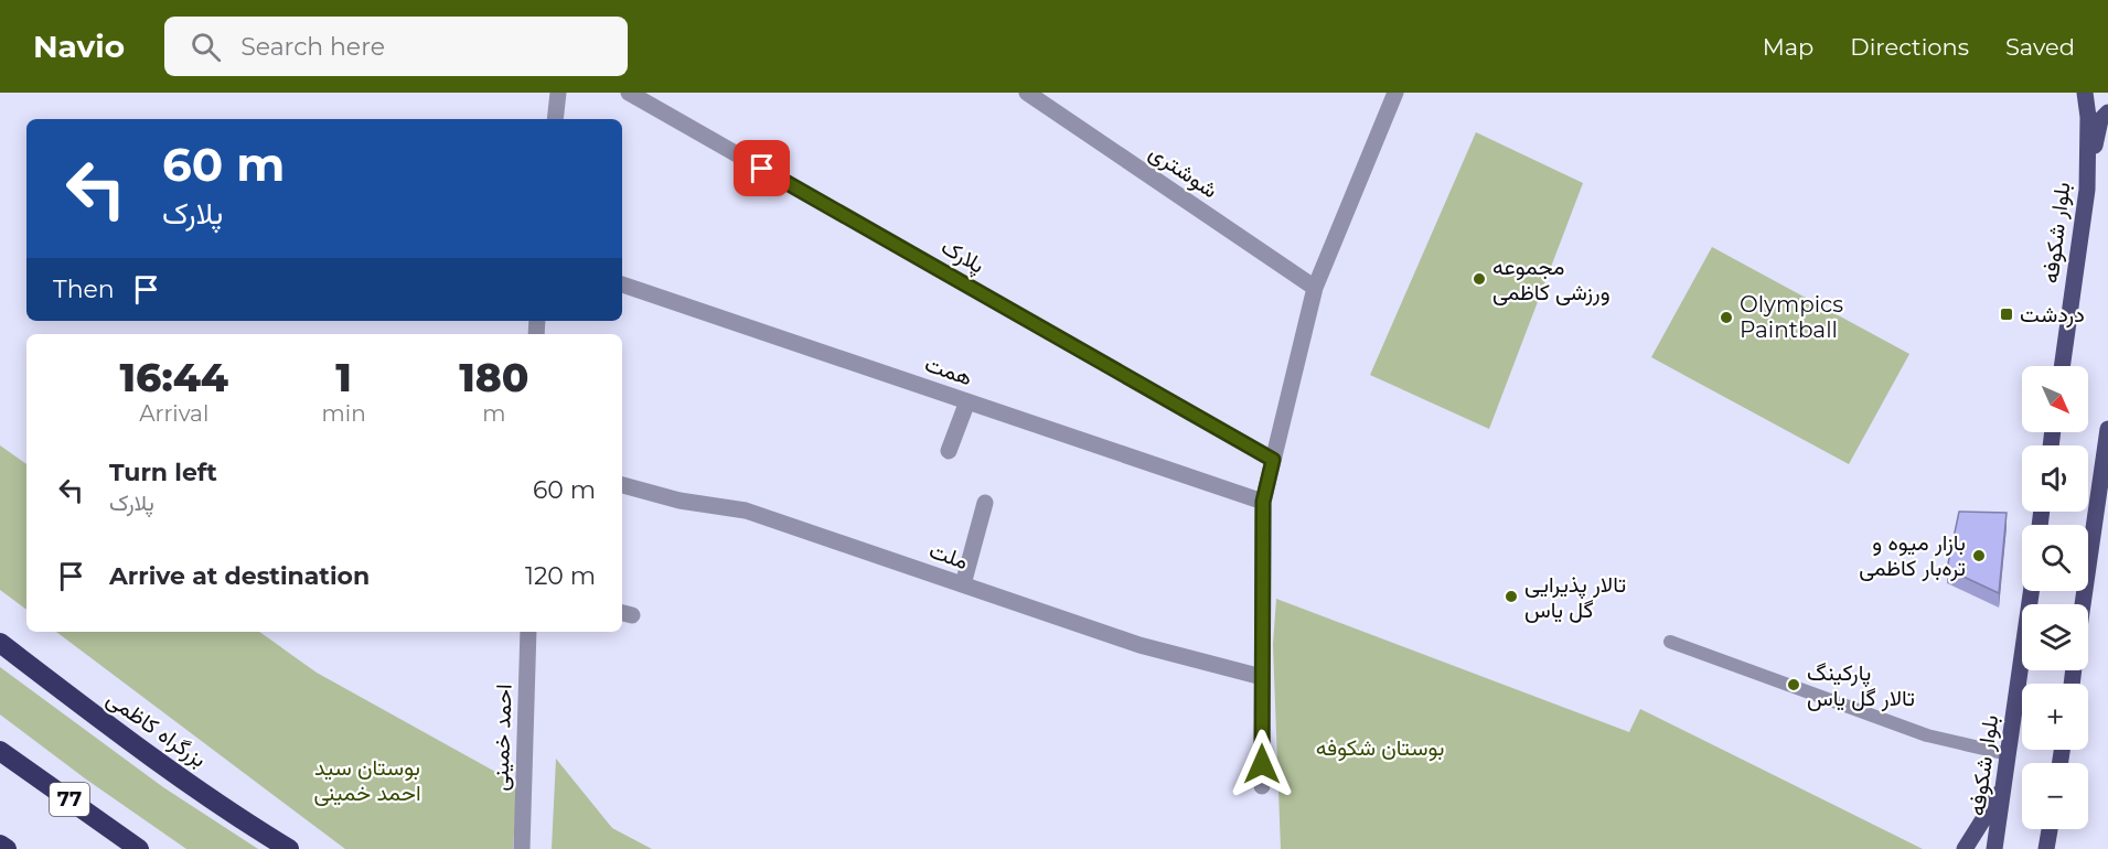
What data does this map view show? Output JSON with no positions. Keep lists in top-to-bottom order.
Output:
{
  "streets": {
    "highway": ["بزرگراه کاظمی", "77"],
    "main road": ["بلوار شکوفه"],
    "street": [
      "شوشتری",
      "پلارک",
      "همت",
      "ملت",
      "احمد خمینی"
    ]
  },
  "parks": ["بوستان شکوفه", "بوستان سید احمد خمینی"],
  "places": {
    "other": [
      "مجموعه ورزشی کاظمی",
      "Olympics Paintball",
      "بازار میوه و تره‌بار کاظمی",
      "تالار پذیرایی گل یاس",
      "پارکینگ تالار گل یاس"
    ],
    "transit": ["دردشت"]
  },
  "north": "bottom right",
  "page": {
    "header": "Navio",
    "search": "Search here",
    "nav": ["Map", "Directions", "Saved"],
    "turn": ["60 m", "پلارک"],
    "then": "Then",
    "eta": [
      "16:44",
      "Arrival",
      "1",
      "min",
      "180",
      "m"
    ],
    "map_buttons": ["+", "−"],
    "list": [
      {
        "name": "Turn left",
        "note": "پلارک",
        "value": "60 m"
      },
      {
        "name": "Arrive at destination",
        "value": "120 m"
      }
    ]
  }
}
